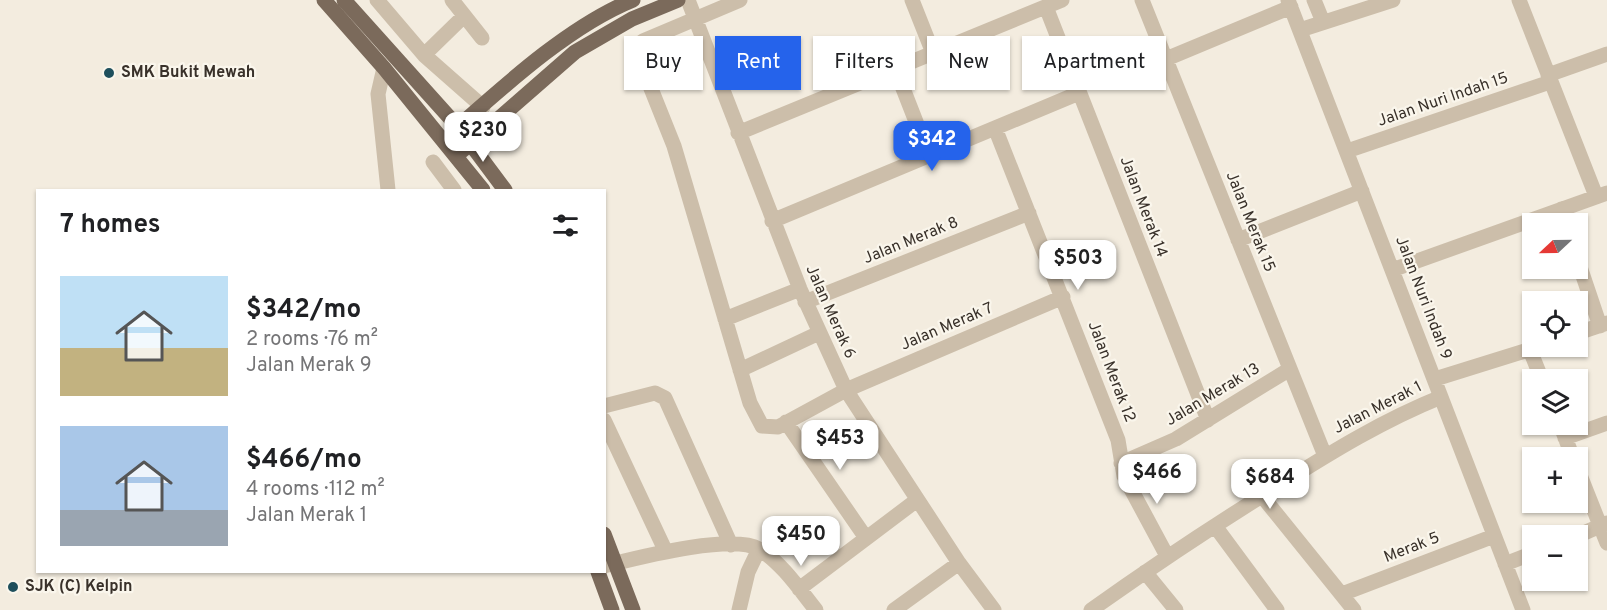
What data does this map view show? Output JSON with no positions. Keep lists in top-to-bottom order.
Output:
{
  "streets": {
    "street": [
      "Jalan Nuri Indah 15",
      "Jalan Merak 14",
      "Jalan Merak 15",
      "Jalan Merak 8",
      "Jalan Nuri Indah 9",
      "Jalan Merak 6",
      "Jalan Merak 7",
      "Jalan Merak 12",
      "Jalan Merak 13",
      "Jalan Merak 1",
      "Merak 5"
    ]
  },
  "crossings": [
    ["Jalan Nuri Indah 15", "Jalan Nuri Indah 9"],
    ["Jalan Merak 14", "Jalan Merak 13"],
    ["Jalan Merak 15", "Jalan Merak 13"],
    ["Jalan Merak 15", "Jalan Merak 1"],
    ["Jalan Merak 8", "Jalan Merak 6"],
    ["Jalan Merak 8", "Jalan Merak 12"],
    ["Jalan Nuri Indah 9", "Jalan Merak 1"],
    ["Jalan Nuri Indah 9", "Merak 5"],
    ["Jalan Merak 6", "Jalan Merak 7"],
    ["Jalan Merak 7", "Jalan Merak 12"],
    ["Jalan Merak 12", "Jalan Merak 13"],
    ["Jalan Merak 12", "Jalan Merak 1"]
  ],
  "places": ["SMK Bukit Mewah", "SJK (C) Kelpin"],
  "north": "left",
  "page": {
    "chip": [
      "Buy",
      "Rent",
      "Filters",
      "New",
      "Apartment"
    ],
    "price": [
      "$230",
      "$342",
      "$503",
      "$453",
      "$466",
      "$684",
      "$450"
    ],
    "heading": "7 homes",
    "map_buttons": ["+", "−"],
    "list": [
      {
        "name": "$342/mo",
        "note": "2 rooms · 76 m² · Jalan Merak 9"
      },
      {
        "name": "$466/mo",
        "note": "4 rooms · 112 m² · Jalan Merak 1"
      }
    ]
  }
}
